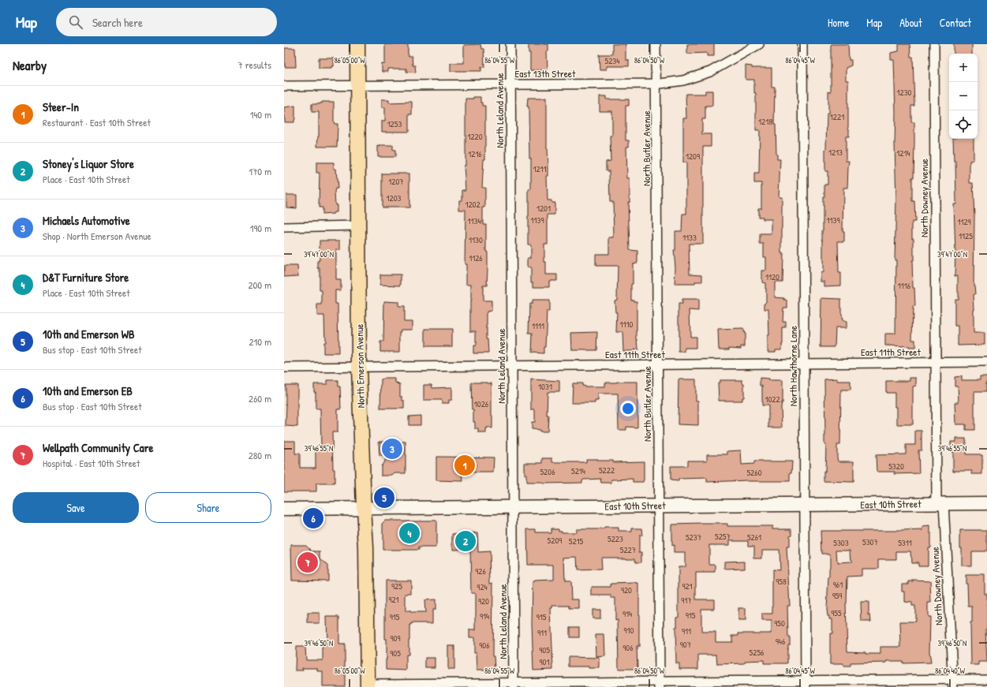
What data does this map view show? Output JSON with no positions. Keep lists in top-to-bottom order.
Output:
{
  "streets": {
    "main road": ["North Emerson Avenue", "East 10th Street"],
    "street": [
      "East 13th Street",
      "North Leland Avenue",
      "North Butler Avenue",
      "North Downey Avenue",
      "East 11th Street",
      "North Hawthorne Lane"
    ]
  },
  "crossings": [
    ["East 13th Street", "North Leland Avenue"],
    ["East 13th Street", "North Butler Avenue"],
    ["East 13th Street", "North Emerson Avenue"],
    ["North Leland Avenue", "East 11th Street"],
    ["North Leland Avenue", "East 10th Street"],
    ["North Butler Avenue", "East 11th Street"],
    ["North Butler Avenue", "East 10th Street"],
    ["North Downey Avenue", "East 11th Street"],
    ["North Downey Avenue", "East 10th Street"],
    ["East 11th Street", "North Emerson Avenue"],
    ["East 11th Street", "North Hawthorne Lane"],
    ["North Emerson Avenue", "East 10th Street"],
    ["North Hawthorne Lane", "East 10th Street"]
  ],
  "house_numbers": [
    "5234",
    "1230",
    "1221",
    "1218",
    "1253",
    "1220",
    "1213",
    "1214",
    "1216",
    "1209",
    "1211",
    "1207",
    "1203",
    "1202",
    "1201",
    "1139",
    "1139",
    "1134",
    "1129",
    "1125",
    "1133",
    "1130",
    "1126",
    "1120",
    "1116",
    "1110",
    "1111",
    "1031",
    "1022",
    "1026",
    "5320",
    "5222",
    "5214",
    "5206",
    "5260",
    "5257",
    "5237",
    "5261",
    "5223",
    "5209",
    "5215",
    "5307",
    "5303",
    "5311",
    "5227",
    "926",
    "958",
    "961",
    "925",
    "921",
    "924",
    "920",
    "959",
    "921",
    "917",
    "920",
    "955",
    "914",
    "915",
    "914",
    "915",
    "915",
    "950",
    "910",
    "911",
    "911",
    "909",
    "946",
    "907",
    "906",
    "906",
    "905",
    "5256",
    "905",
    "901"
  ],
  "page": {
    "header": "Map",
    "search": "Search here",
    "nav": [
      "Home",
      "Map",
      "About",
      "Contact"
    ],
    "heading": ["Nearby", "7 results"],
    "map_buttons": ["+", "−"],
    "list": [
      {
        "mark": "1",
        "name": "Steer-In",
        "note": "Restaurant · East 10th Street",
        "value": "140 m"
      },
      {
        "mark": "2",
        "name": "Stoney's Liquor Store",
        "note": "Place · East 10th Street",
        "value": "170 m"
      },
      {
        "mark": "3",
        "name": "Michaels Automotive",
        "note": "Shop · North Emerson Avenue",
        "value": "190 m"
      },
      {
        "mark": "4",
        "name": "D&T Furniture Store",
        "note": "Place · East 10th Street",
        "value": "200 m"
      },
      {
        "mark": "5",
        "name": "10th and Emerson WB",
        "note": "Bus stop · East 10th Street",
        "value": "210 m"
      },
      {
        "mark": "6",
        "name": "10th and Emerson EB",
        "note": "Bus stop · East 10th Street",
        "value": "260 m"
      },
      {
        "mark": "7",
        "name": "Wellpath Community Care",
        "note": "Hospital · East 10th Street",
        "value": "280 m"
      }
    ],
    "pins": [
      "3",
      "1",
      "5",
      "6",
      "4",
      "2",
      "7"
    ],
    "buttons": ["Save", "Share"]
  },
  "coordinates": [
    "86°05'00\"W",
    "86°04'55\"W",
    "86°04'50\"W",
    "86°04'45\"W",
    "39°47'00\"N",
    "39°46'55\"N",
    "39°46'50\"N",
    "86°04'40\"W"
  ]
}
